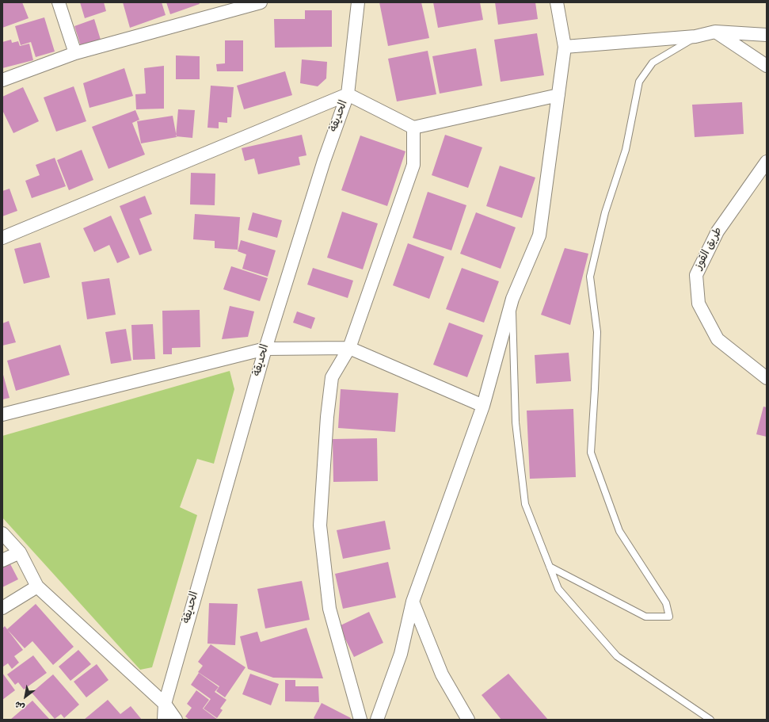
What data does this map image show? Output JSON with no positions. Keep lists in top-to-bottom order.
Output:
{
  "streets": {
    "street": ["الحديقة", "طريق القوز"]
  },
  "north": "bottom left"
}
